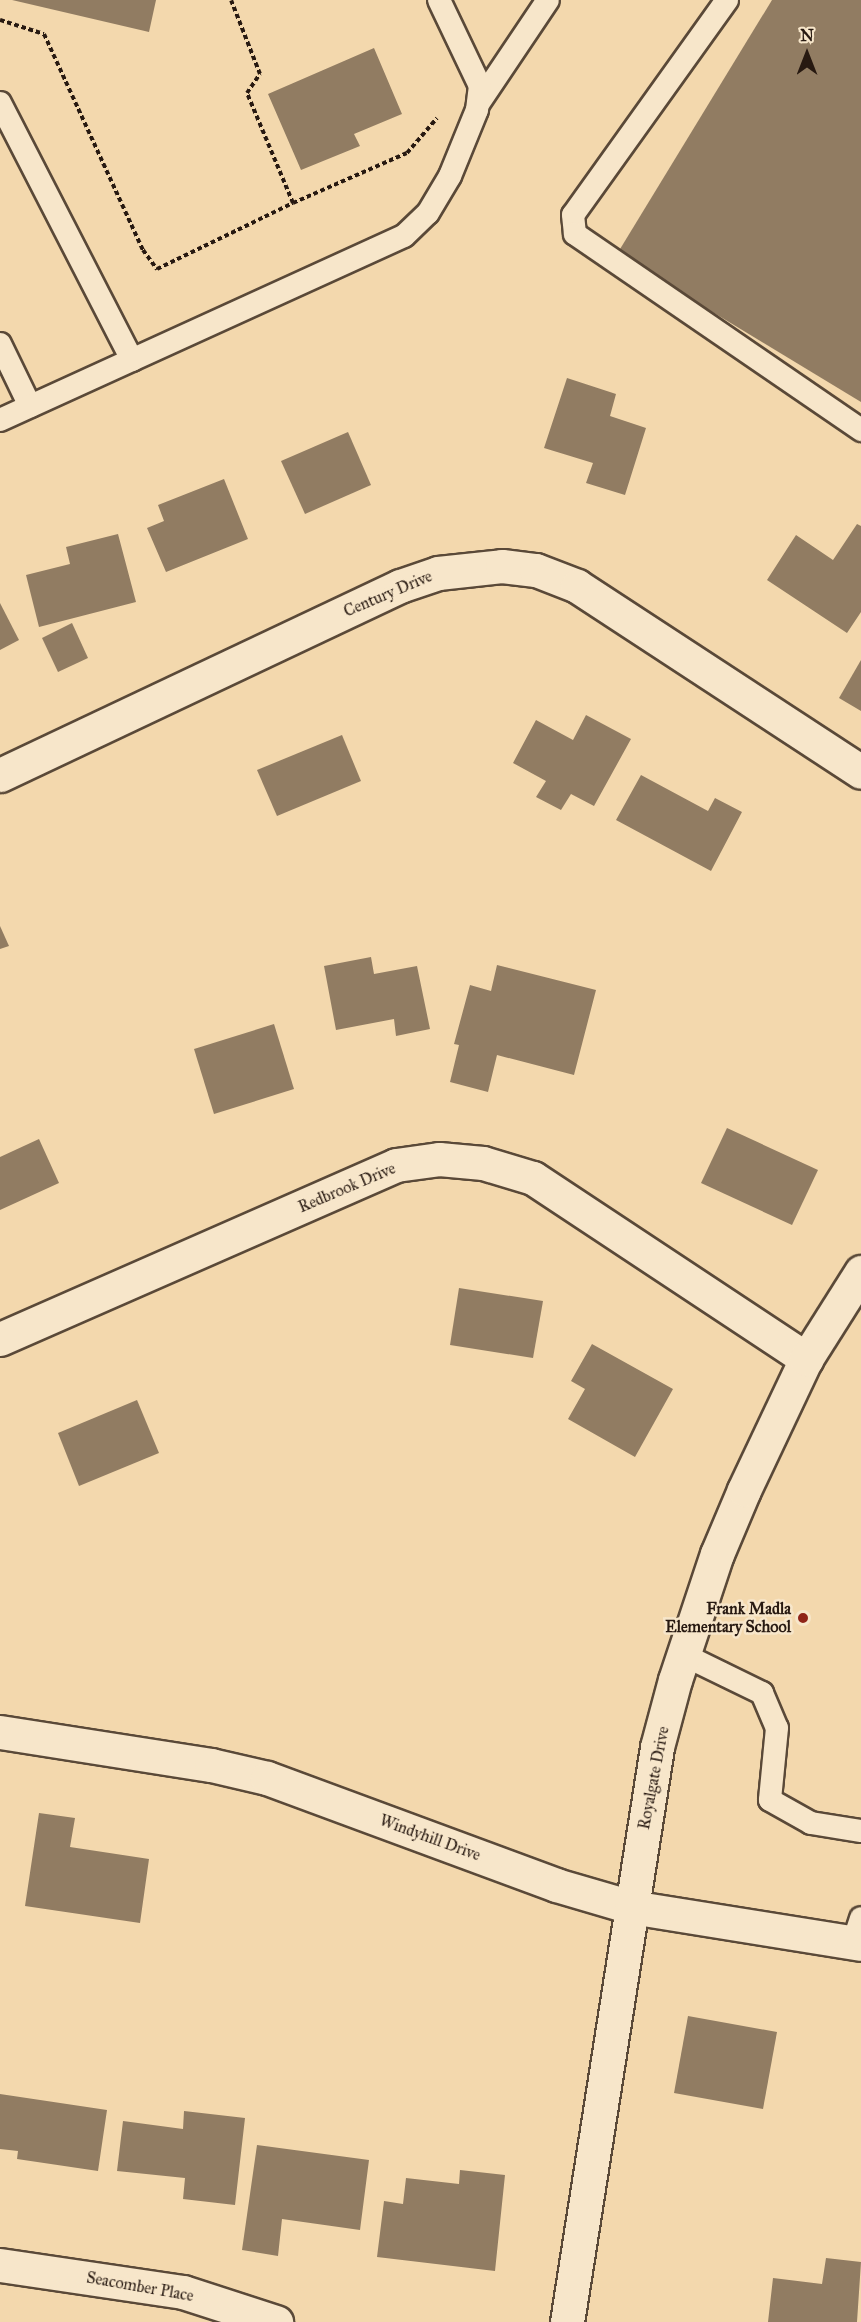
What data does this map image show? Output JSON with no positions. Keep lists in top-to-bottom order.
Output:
{
  "streets": {
    "street": [
      "Century Drive",
      "Redbrook Drive",
      "Royalgate Drive",
      "Windyhill Drive",
      "Seacomber Place"
    ]
  },
  "crossings": [
    ["Redbrook Drive", "Royalgate Drive"],
    ["Royalgate Drive", "Windyhill Drive"]
  ],
  "places": ["Frank Madla Elementary School"],
  "north": "top"
}
